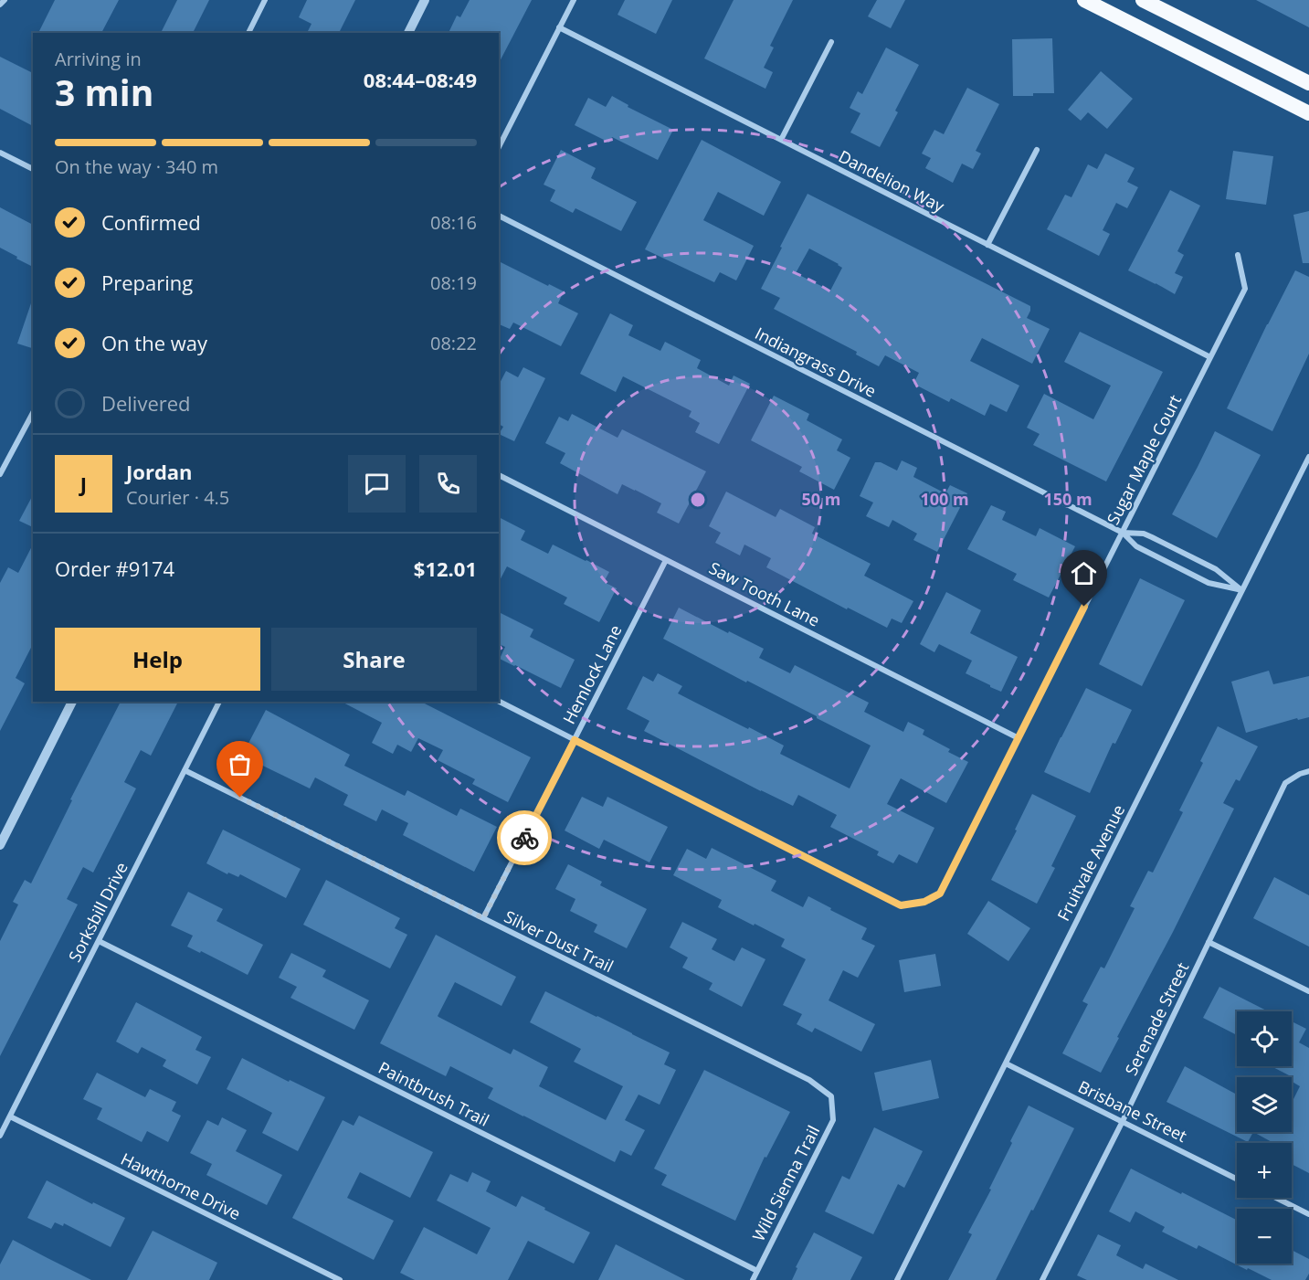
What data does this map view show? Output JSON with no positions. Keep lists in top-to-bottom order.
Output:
{
  "streets": {
    "street": [
      "Dandelion Way",
      "Indiangrass Drive",
      "Sugar Maple Court",
      "Saw Tooth Lane",
      "Hemlock Lane",
      "Fruitvale Avenue",
      "Sorksbill Drive",
      "Silver Dust Trail",
      "Serenade Street",
      "Paintbrush Trail",
      "Brisbane Street",
      "Wild Sienna Trail",
      "Hawthorne Drive"
    ]
  },
  "crossings": [
    ["Dandelion Way", "Sugar Maple Court"],
    ["Indiangrass Drive", "Sugar Maple Court"],
    ["Indiangrass Drive", "Fruitvale Avenue"],
    ["Sugar Maple Court", "Saw Tooth Lane"],
    ["Sugar Maple Court", "Hemlock Lane"],
    ["Saw Tooth Lane", "Hemlock Lane"],
    ["Hemlock Lane", "Silver Dust Trail"],
    ["Fruitvale Avenue", "Brisbane Street"],
    ["Sorksbill Drive", "Silver Dust Trail"],
    ["Sorksbill Drive", "Paintbrush Trail"],
    ["Sorksbill Drive", "Hawthorne Drive"],
    ["Silver Dust Trail", "Wild Sienna Trail"],
    ["Serenade Street", "Brisbane Street"],
    ["Paintbrush Trail", "Wild Sienna Trail"]
  ],
  "page": {
    "heading": ["3 min", "Arriving in", "08:44–08:49"],
    "panel": [
      "Jordan",
      "Courier · 4.5",
      "Order #9174",
      "$12.01"
    ],
    "bar": "On the way · 340 m",
    "list": [
      ["Confirmed", "08:16"],
      ["Preparing", "08:19"],
      ["On the way", "08:22"],
      "Delivered"
    ],
    "round": "J",
    "buttons": ["Help", "Share"],
    "map_buttons": ["+", "−"]
  },
  "rings": ["50 m", "100 m", "150 m"]
}
